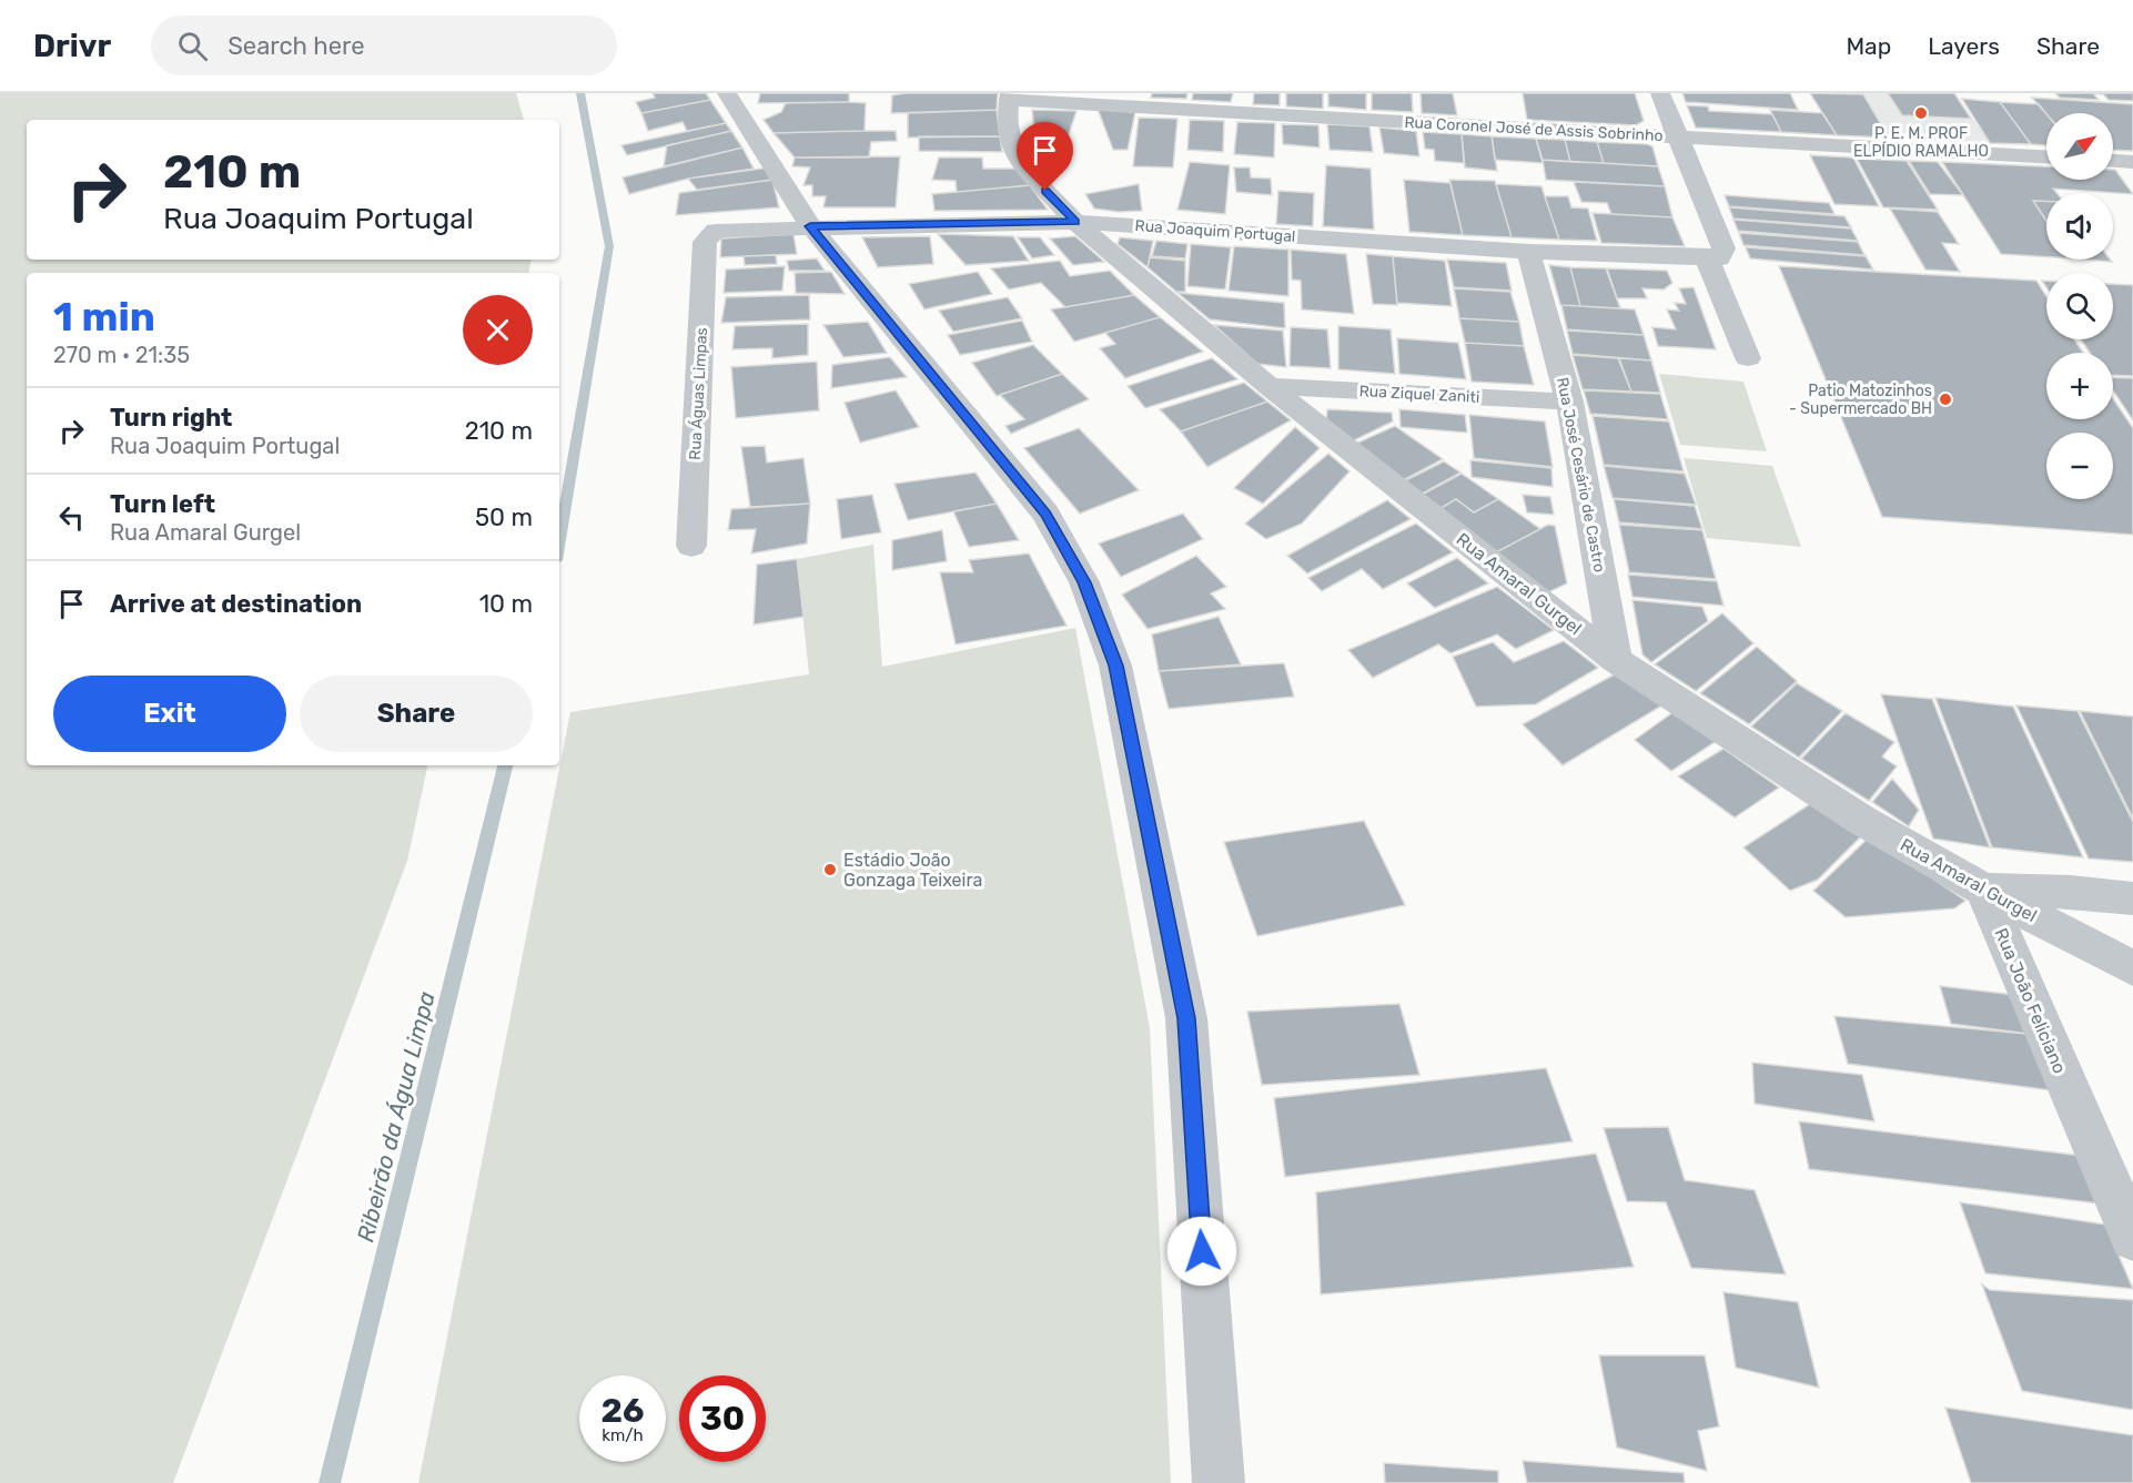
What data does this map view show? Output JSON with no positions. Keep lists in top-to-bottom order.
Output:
{
  "streets": {
    "street": [
      "Rua Coronel José de Assis Sobrinho",
      "Rua Joaquim Portugal",
      "Rua Águas Limpas",
      "Rua Ziquel Zaniti",
      "Rua José Cesário de Castro",
      "Rua Amaral Gurgel",
      "Rua João Feliciano"
    ]
  },
  "crossings": [
    ["Rua Coronel José de Assis Sobrinho", "Rua Amaral Gurgel"],
    ["Rua Joaquim Portugal", "Rua Águas Limpas"],
    ["Rua Joaquim Portugal", "Rua José Cesário de Castro"],
    ["Rua Joaquim Portugal", "Rua Amaral Gurgel"],
    ["Rua Ziquel Zaniti", "Rua José Cesário de Castro"],
    ["Rua Ziquel Zaniti", "Rua Amaral Gurgel"],
    ["Rua José Cesário de Castro", "Rua Amaral Gurgel"],
    ["Rua Amaral Gurgel", "Rua João Feliciano"]
  ],
  "water": ["Ribeirão da Água Limpa"],
  "places": ["P. E. M. PROF ELPÍDIO RAMALHO", "Patio Matozinhos - Supermercado BH", "Estádio João Gonzaga Teixeira"],
  "north": "top right",
  "page": {
    "header": "Drivr",
    "search": "Search here",
    "nav": ["Map", "Layers", "Share"],
    "map_buttons": ["+", "−"],
    "turn": ["210 m", "Rua Joaquim Portugal"],
    "heading": ["1 min", "270 m · 21:35"],
    "list": [
      {
        "name": "Turn right",
        "note": "Rua Joaquim Portugal",
        "value": "210 m"
      },
      {
        "name": "Turn left",
        "note": "Rua Amaral Gurgel",
        "value": "50 m"
      },
      {
        "name": "Arrive at destination",
        "value": "10 m"
      }
    ],
    "buttons": ["Exit", "Share"],
    "speed": "26 km/h",
    "limit": "30"
  }
}
